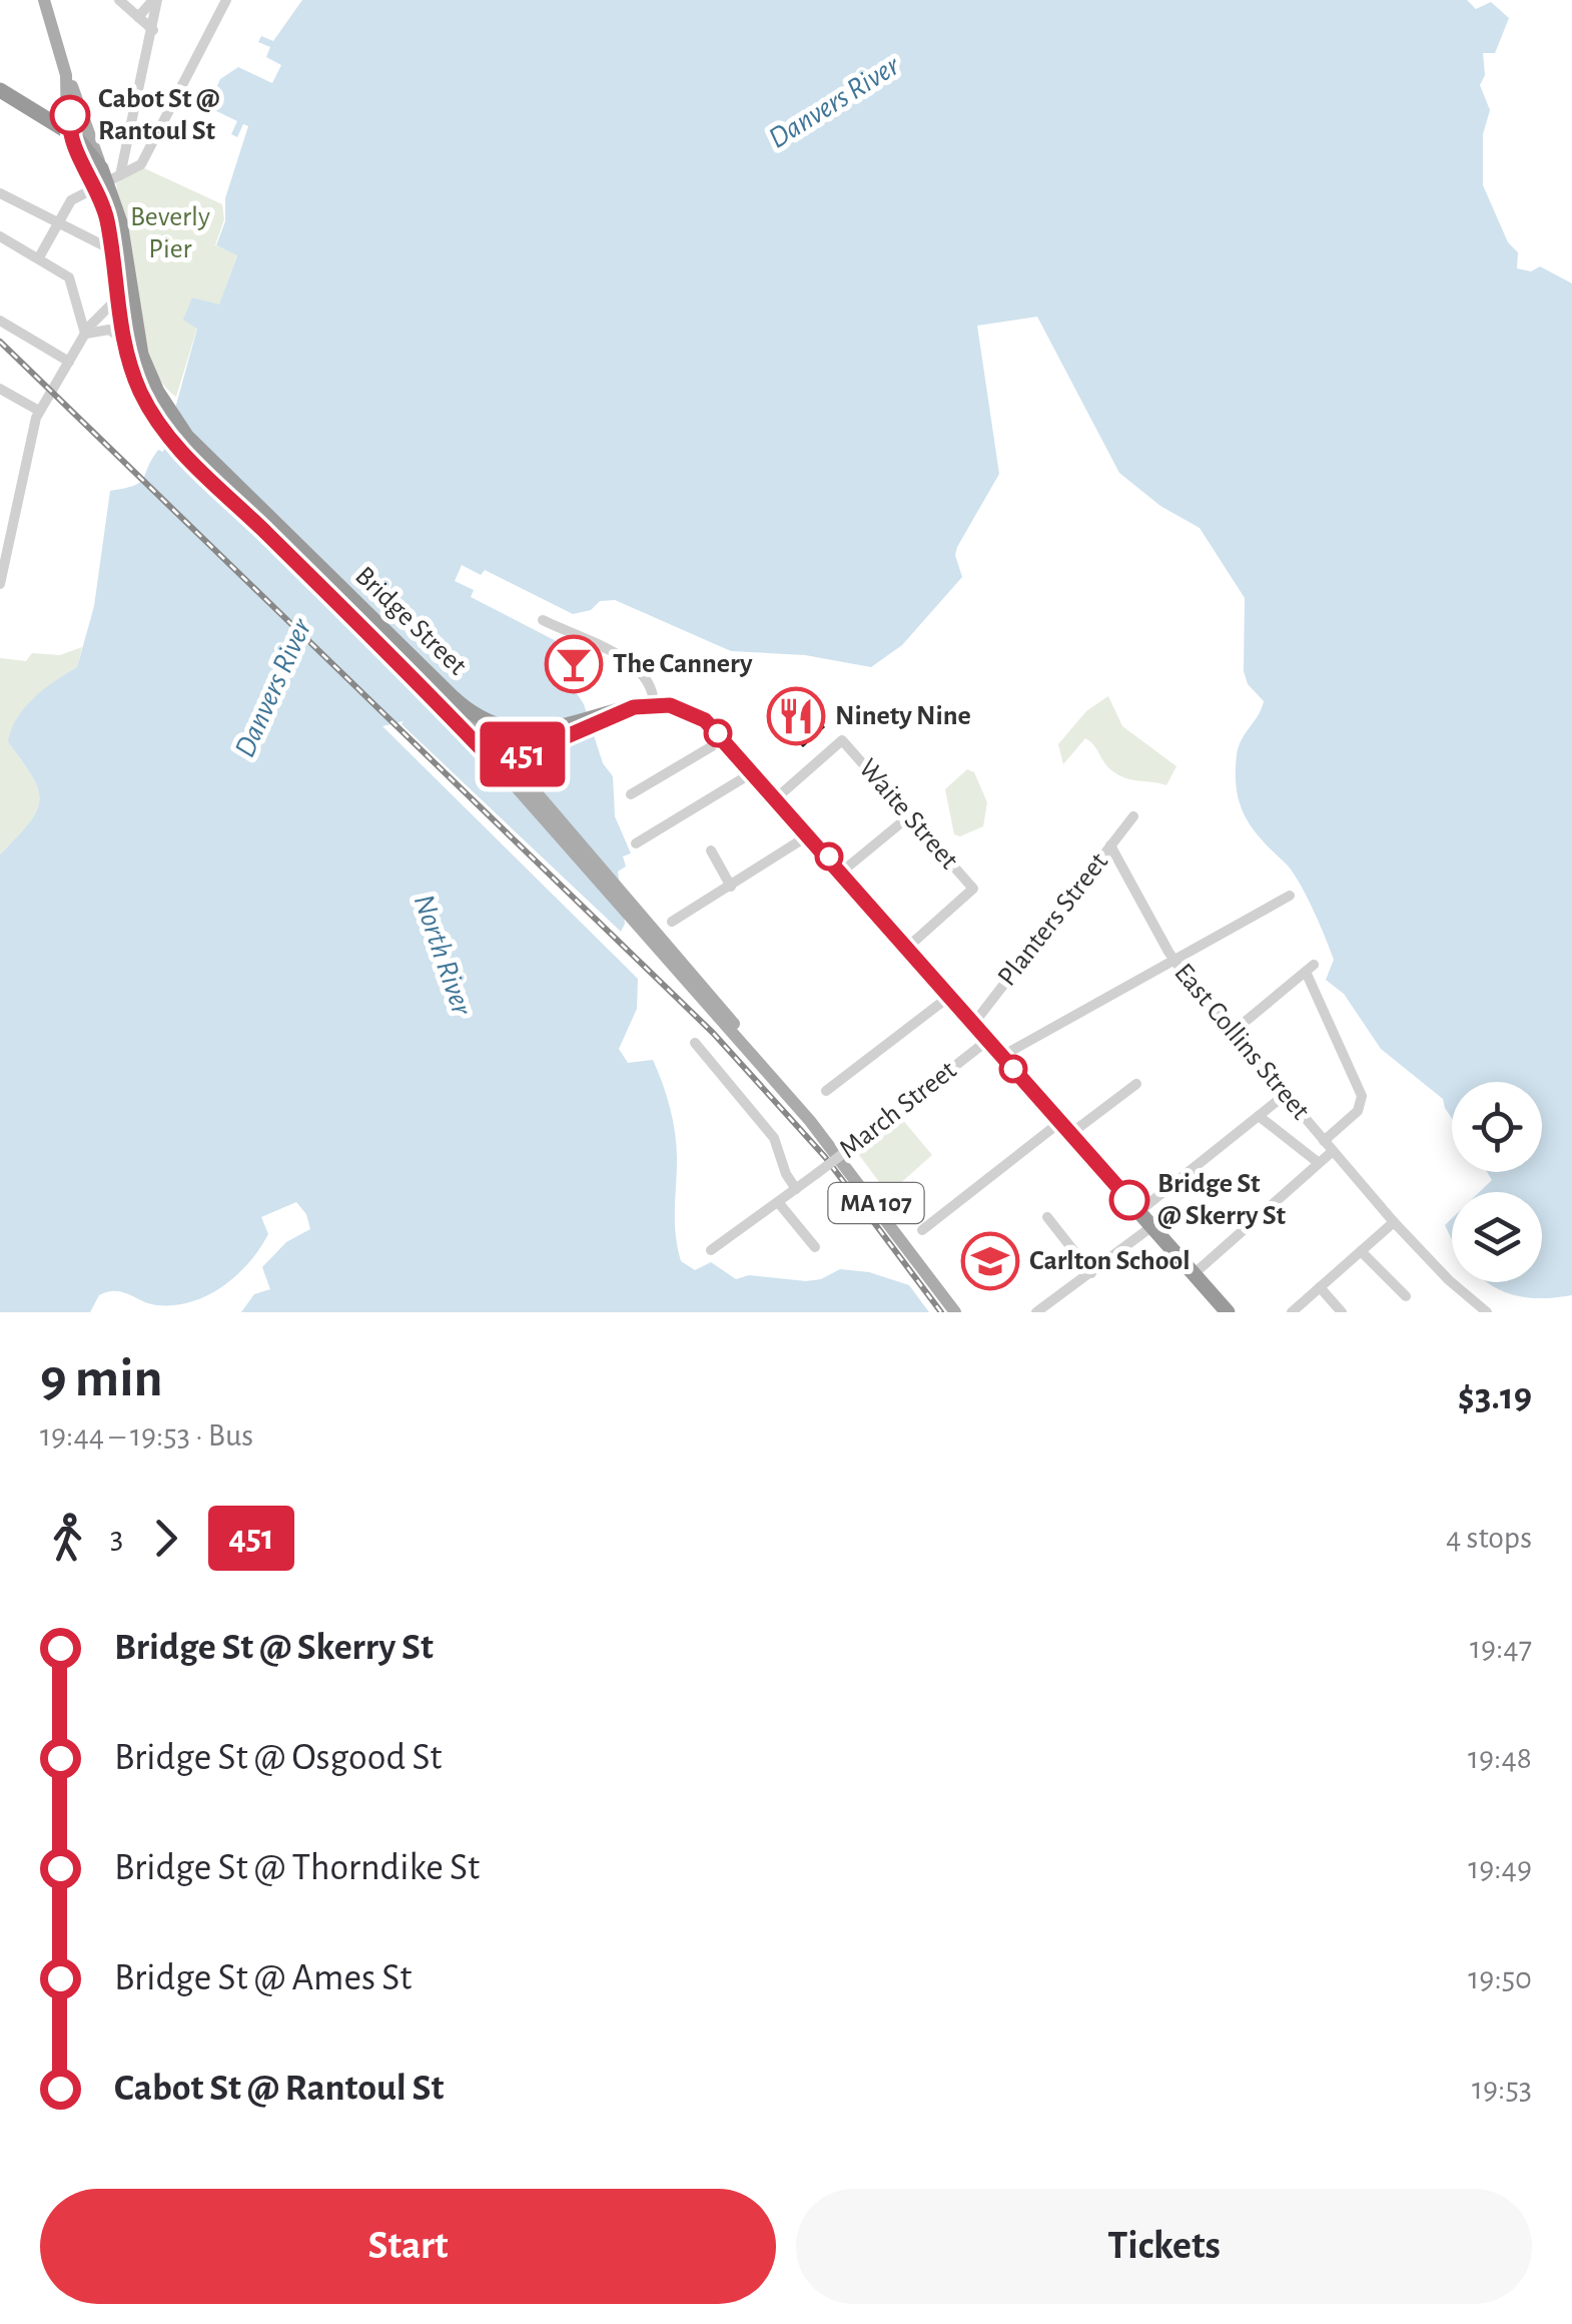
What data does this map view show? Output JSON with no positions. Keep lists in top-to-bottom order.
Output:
{
  "streets": {
    "highway": ["Bridge Street"],
    "main road": ["MA 107"],
    "street": [
      "Waite Street",
      "Planters Street",
      "East Collins Street",
      "March Street"
    ]
  },
  "crossings": [
    ["Bridge Street", "MA 107"],
    ["Planters Street", "East Collins Street"]
  ],
  "water": ["Danvers River", "North River"],
  "parks": ["Beverly Pier"],
  "places": {
    "other": ["Cabot St @ Rantoul St", "Bridge St @ Skerry St"],
    "bar": ["The Cannery"],
    "restaurant": ["Ninety Nine"],
    "school or university": ["Carlton School"]
  },
  "lines": ["bus line 451"],
  "page": {
    "on_map": "451",
    "heading": ["9 min", "19:44 – 19:53 · Bus", "$3.19"],
    "legs": ["3", "451", "4 stops"],
    "list": [
      {
        "name": "Bridge St @ Skerry St",
        "value": "19:47"
      },
      {
        "name": "Bridge St @ Osgood St",
        "value": "19:48"
      },
      {
        "name": "Bridge St @ Thorndike St",
        "value": "19:49"
      },
      {
        "name": "Bridge St @ Ames St",
        "value": "19:50"
      },
      {
        "name": "Cabot St @ Rantoul St",
        "value": "19:53"
      }
    ],
    "buttons": ["Start", "Tickets"]
  }
}
